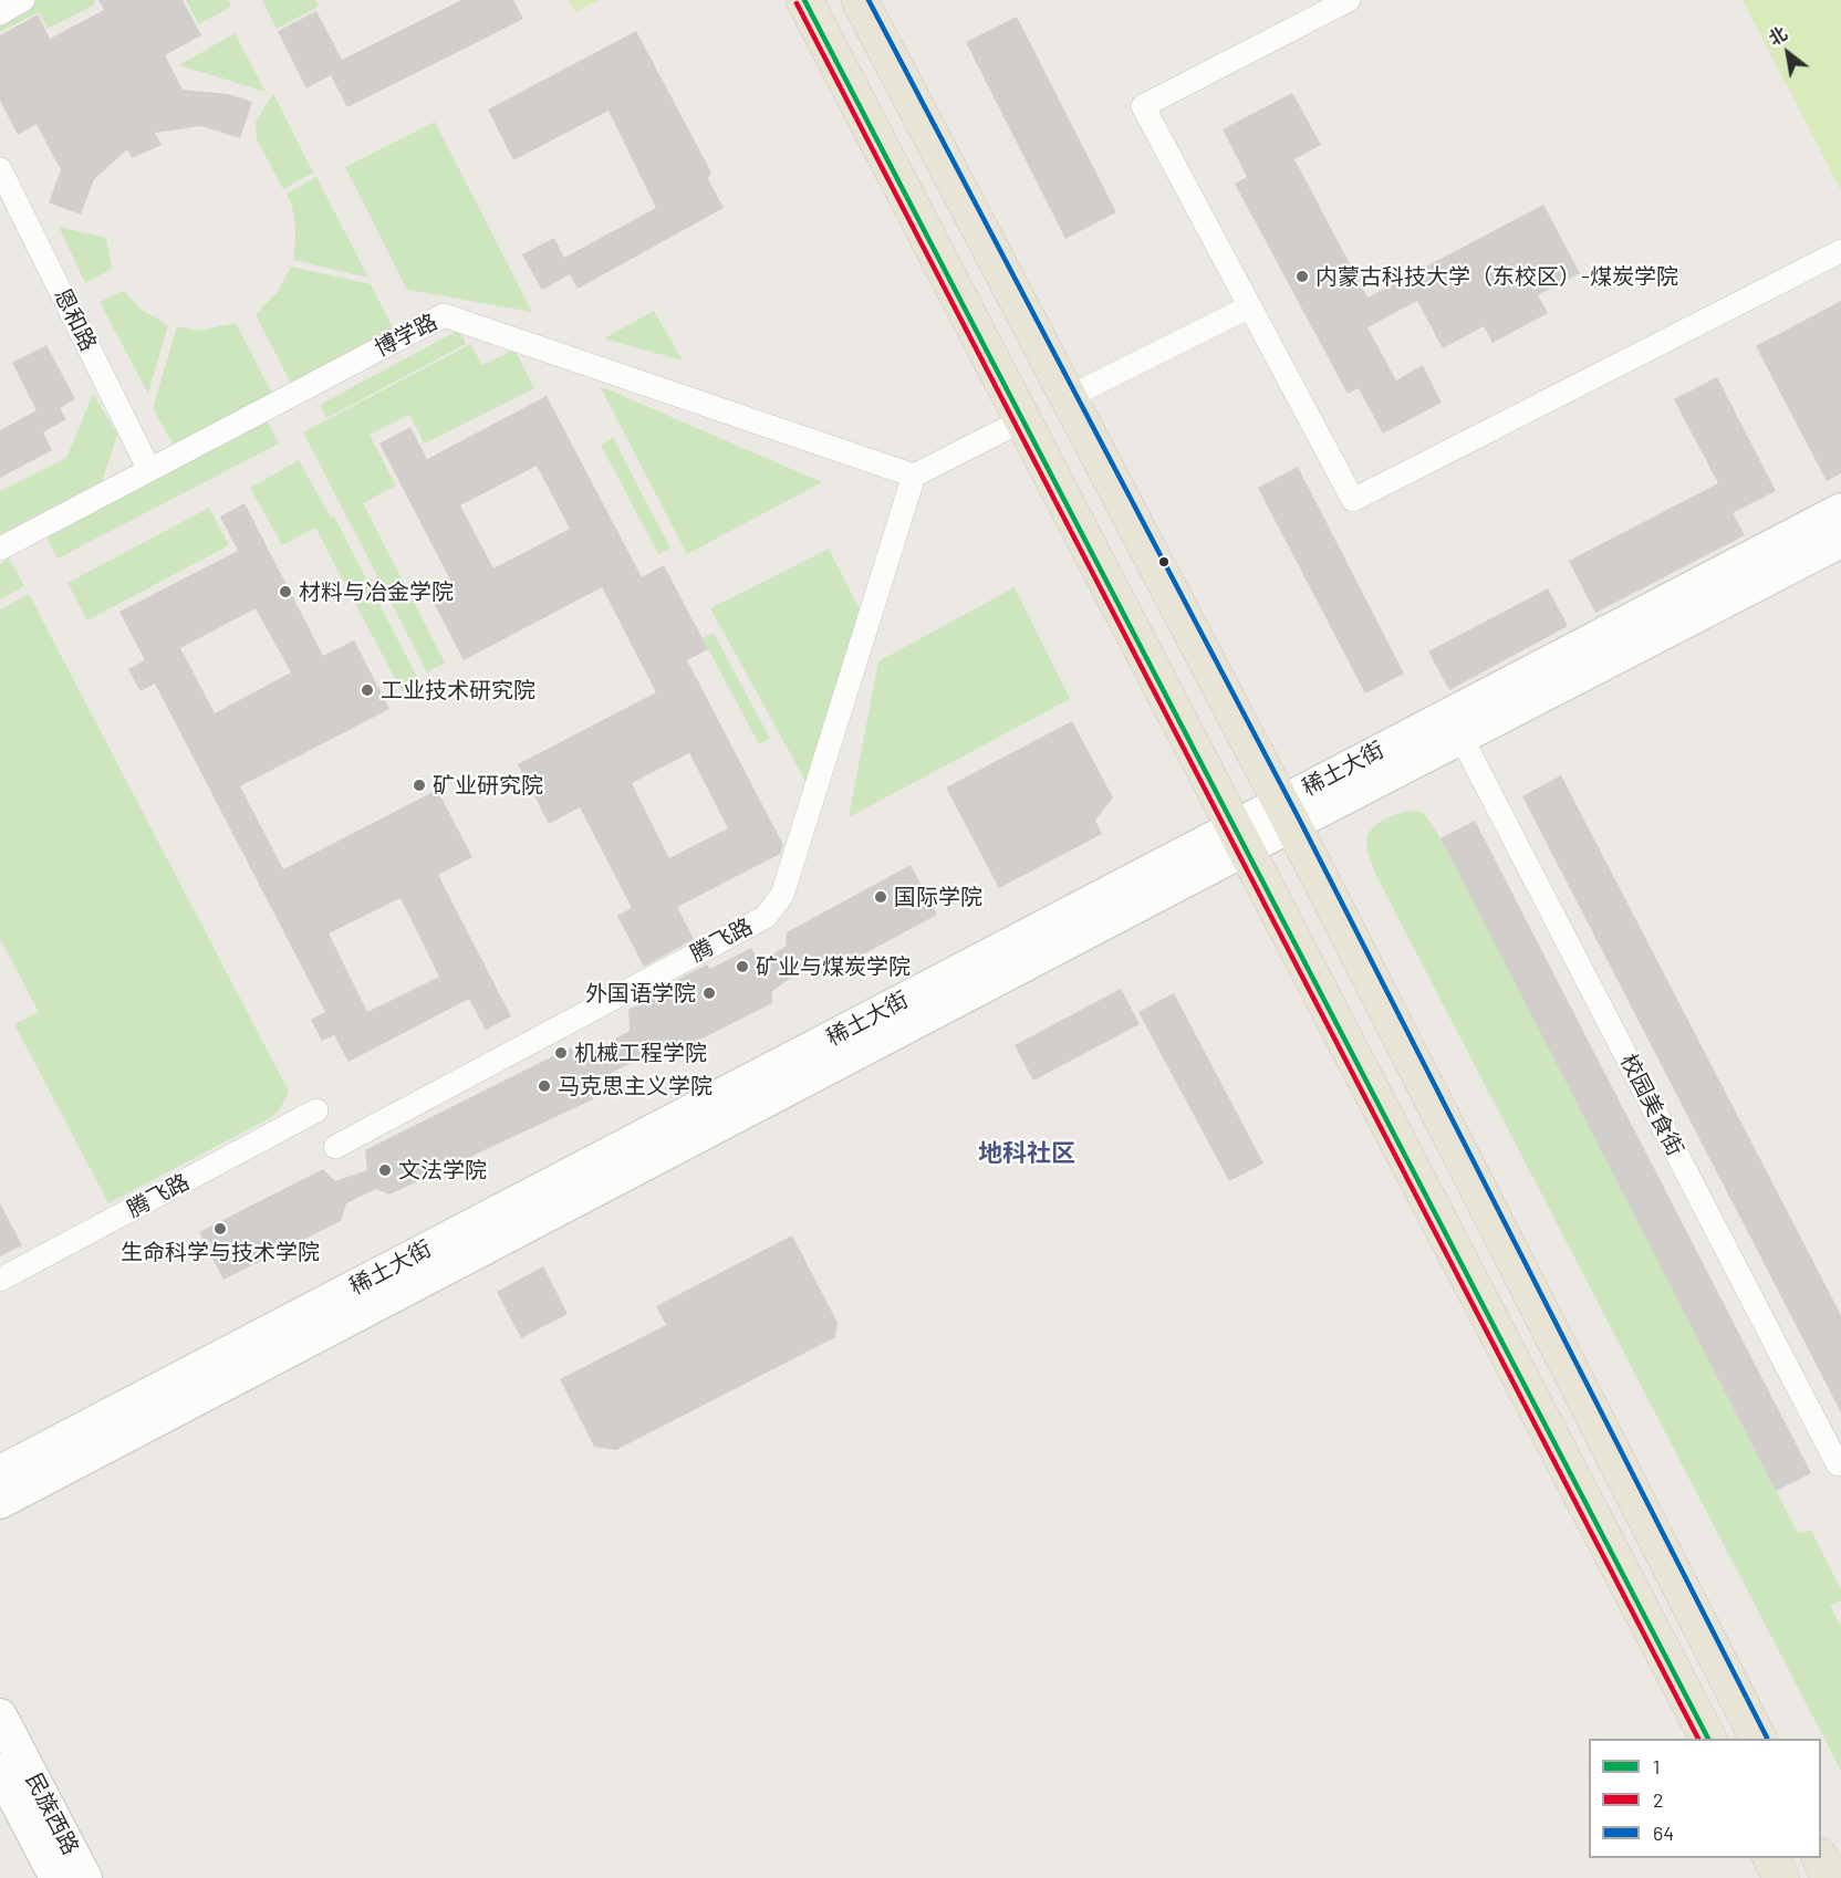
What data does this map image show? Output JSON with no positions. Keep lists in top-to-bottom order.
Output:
{
  "streets": {
    "main road": ["稀土大街", "民族西路"],
    "street": [
      "恩和路",
      "博学路",
      "腾飞路",
      "校园美食街"
    ]
  },
  "crossings": [
    ["恩和路", "博学路"],
    ["博学路", "腾飞路"]
  ],
  "districts": ["地科社区"],
  "places": [
    "内蒙古科技大学（东校区）-煤炭学院",
    "材料与冶金学院",
    "工业技术研究院",
    "矿业研究院",
    "国际学院",
    "矿业与煤炭学院",
    "外国语学院",
    "机械工程学院",
    "马克思主义学院",
    "文法学院",
    "生命科学与技术学院"
  ],
  "lines": ["transit line 1", "transit line 64", "transit line 2"],
  "legend": ["1", "2", "64"],
  "north": "top left"
}
